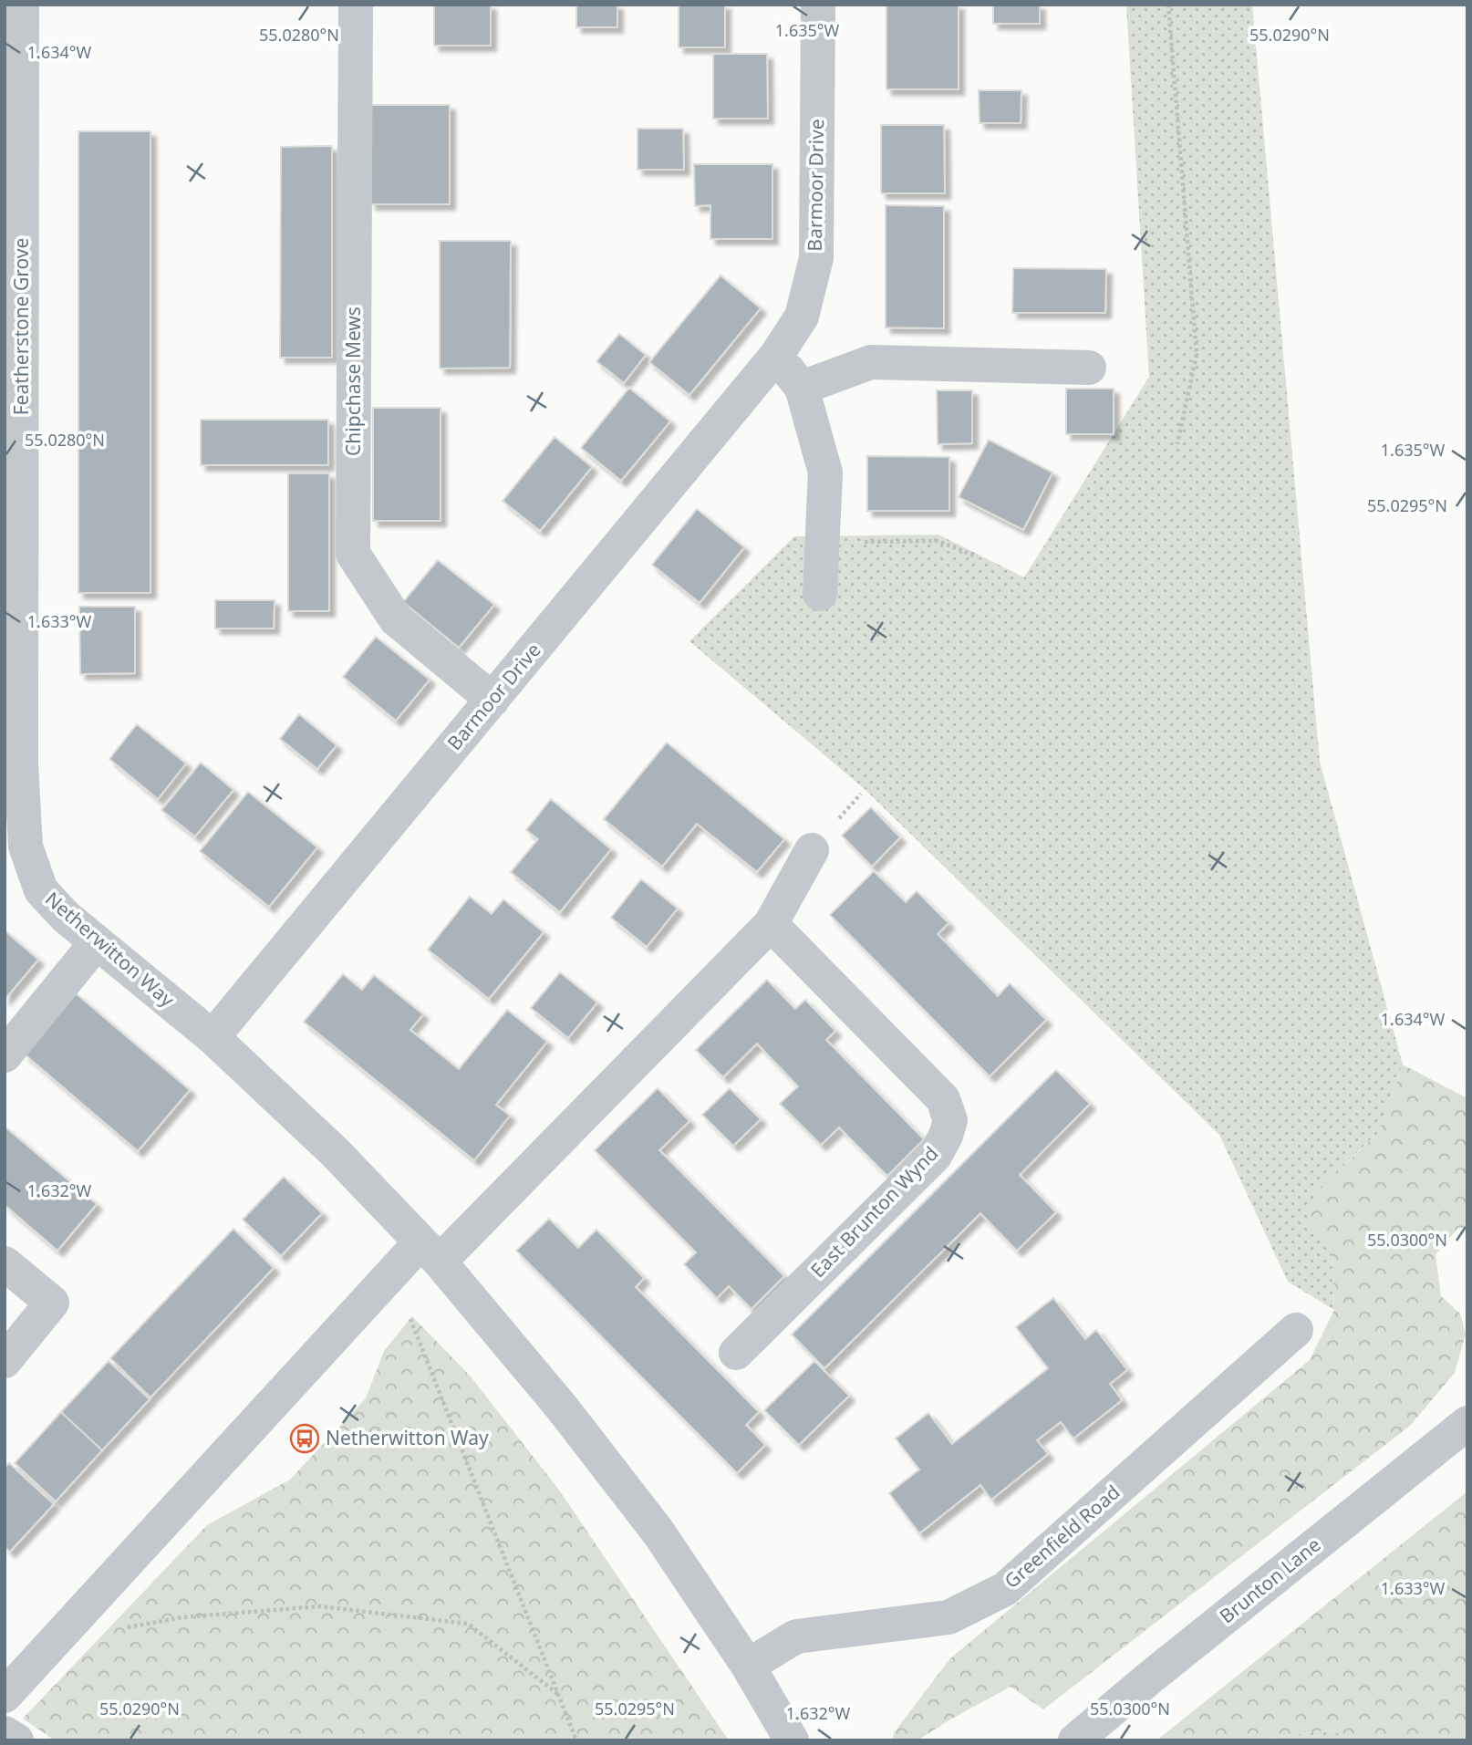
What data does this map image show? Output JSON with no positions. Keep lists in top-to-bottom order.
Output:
{
  "streets": {
    "street": [
      "Barmoor Drive",
      "Featherstone Grove",
      "Chipchase Mews",
      "Netherwitton Way",
      "East Brunton Wynd",
      "Greenfield Road",
      "Brunton Lane"
    ]
  },
  "crossings": [
    ["Barmoor Drive", "Chipchase Mews"],
    ["Barmoor Drive", "Netherwitton Way"],
    ["Featherstone Grove", "Netherwitton Way"],
    ["Netherwitton Way", "Greenfield Road"]
  ],
  "places": {
    "bus stop": ["Netherwitton Way"]
  },
  "coordinates": [
    "1.635°W",
    "55.0280°N",
    "55.0290°N",
    "1.634°W",
    "55.0295°N",
    "1.633°W",
    "1.632°W",
    "55.0300°N"
  ]
}
